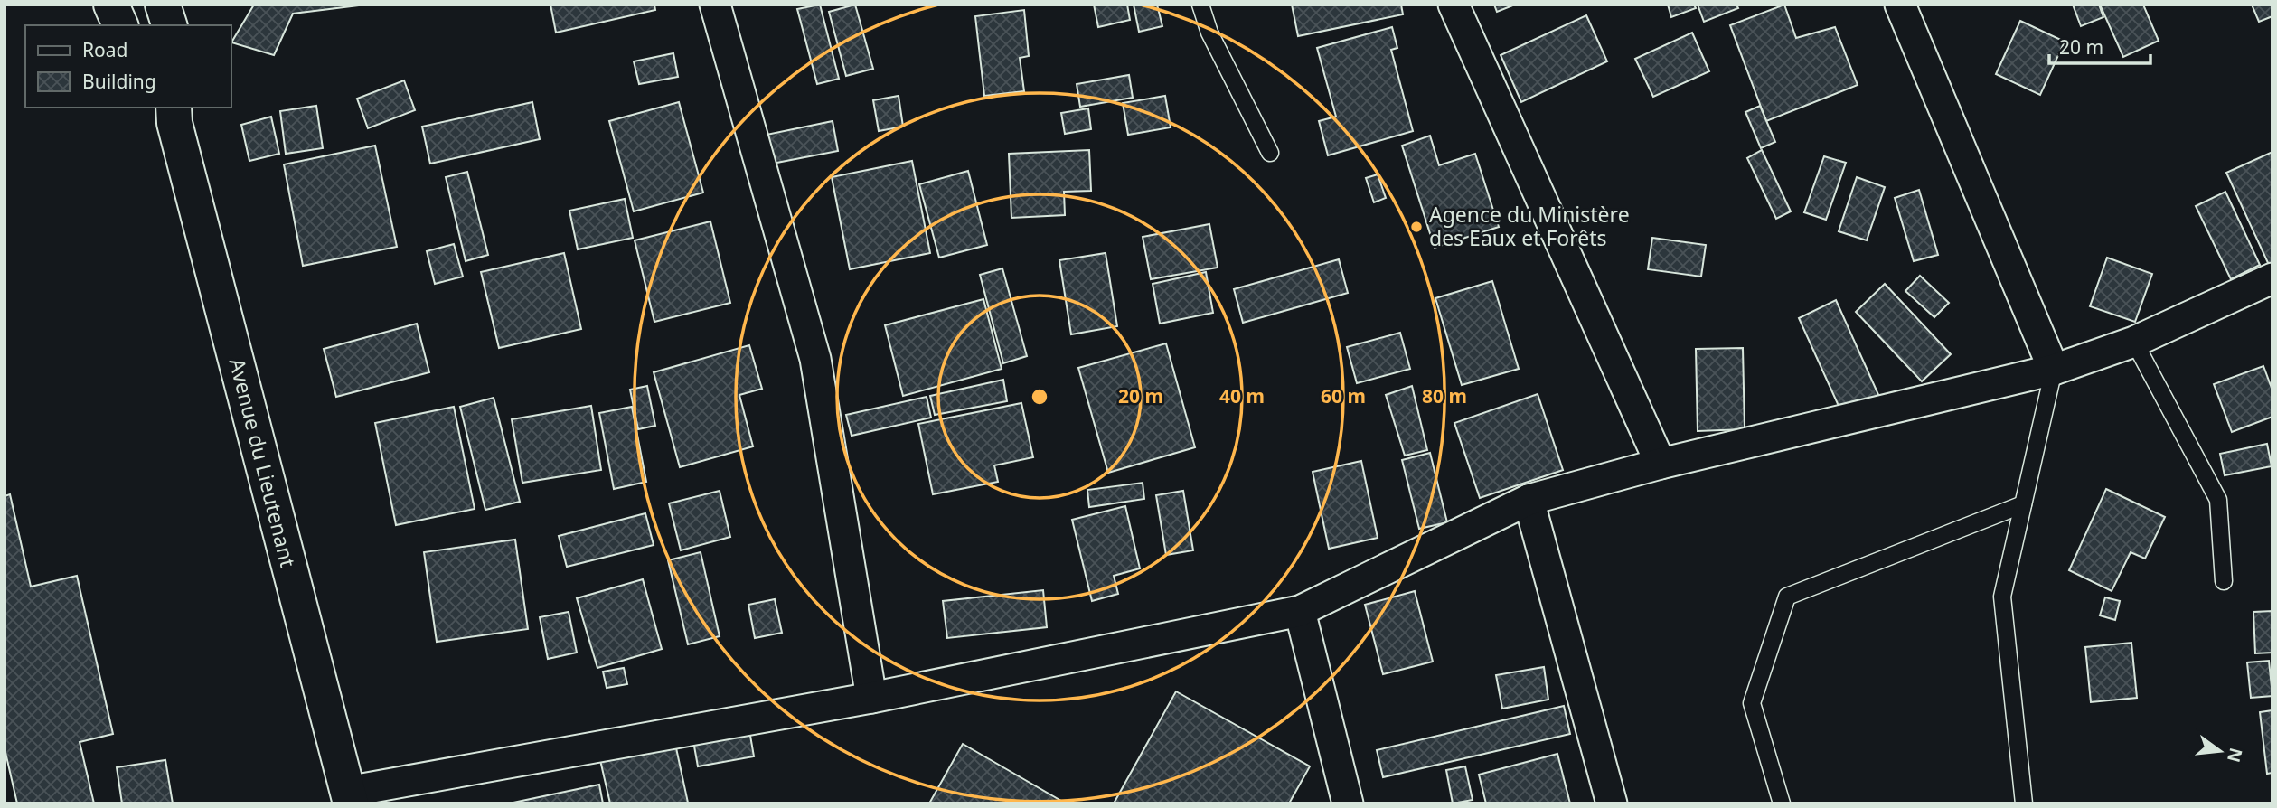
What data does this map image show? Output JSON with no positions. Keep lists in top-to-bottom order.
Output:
{
  "streets": {
    "main road": ["Avenue du Lieutenant"]
  },
  "places": ["Agence du Ministère des Eaux et Forêts"],
  "legend": ["Road", "Building"],
  "scale_bar": "20 m",
  "north": "right",
  "rings": [
    "20 m",
    "40 m",
    "60 m",
    "80 m"
  ]
}
